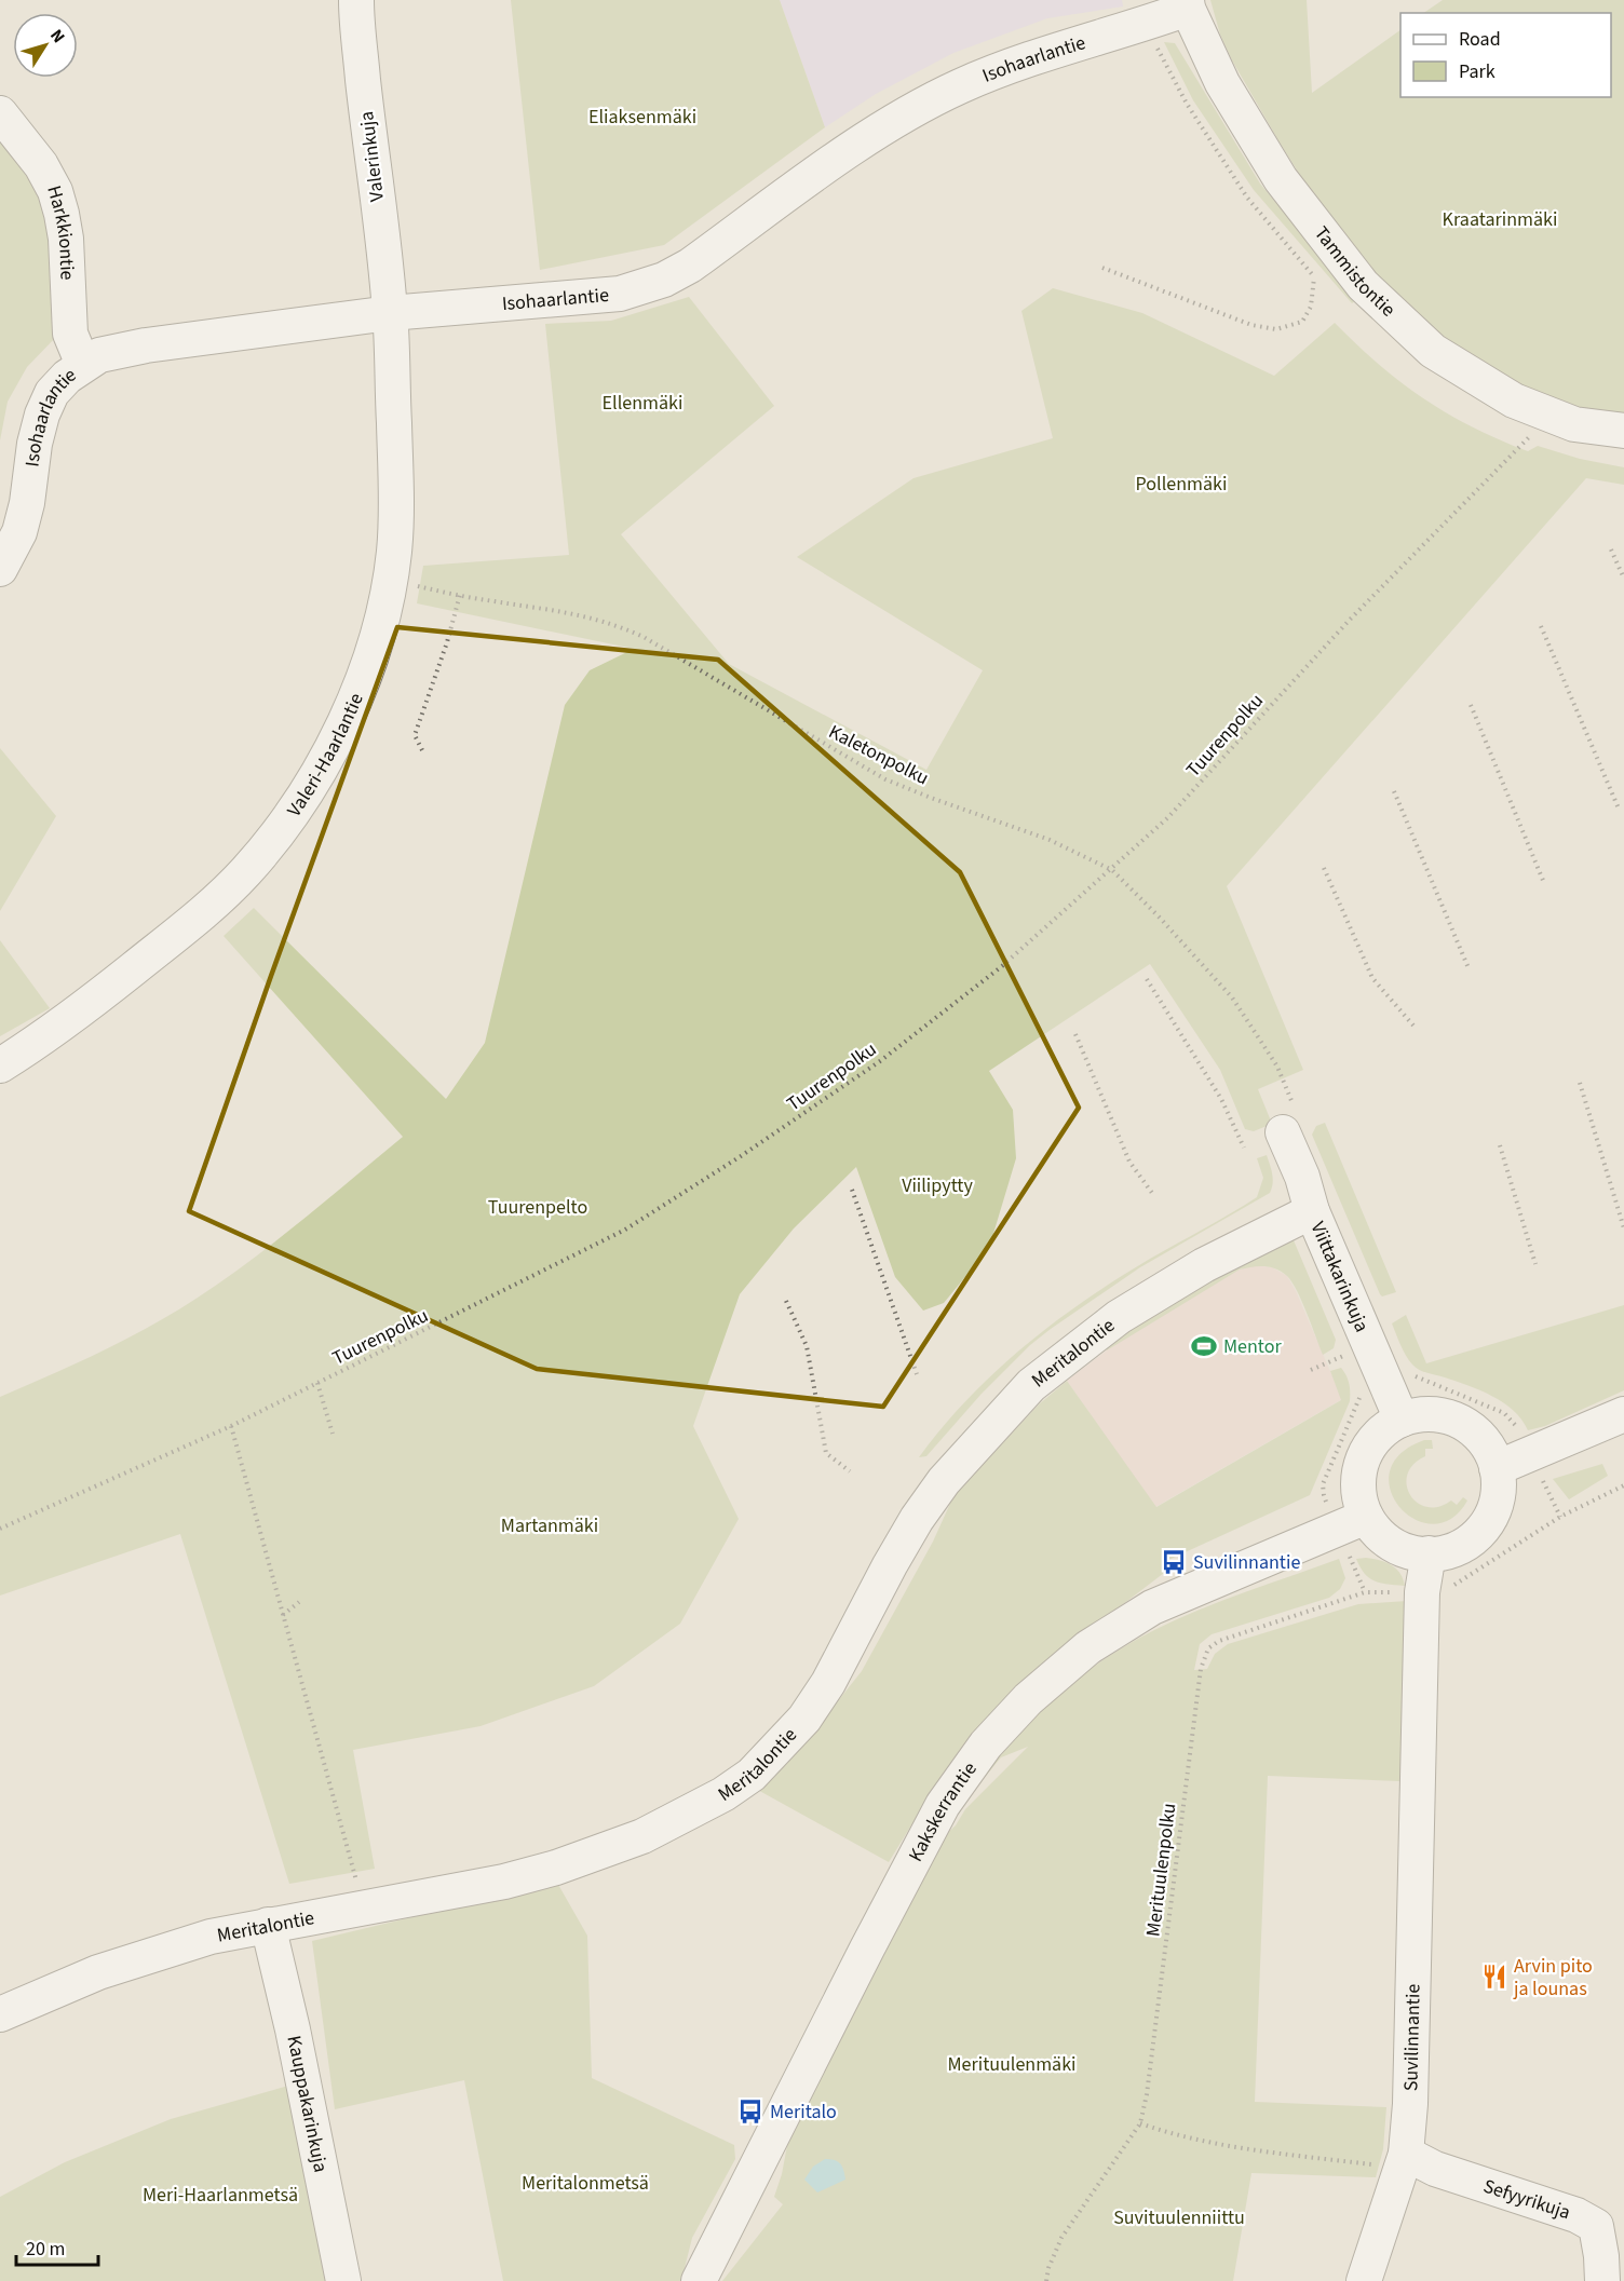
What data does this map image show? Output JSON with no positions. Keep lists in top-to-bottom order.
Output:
{
  "streets": {
    "street": [
      "Isohaarlantie",
      "Valerinkuja",
      "Harkkiontie",
      "Tammistontie",
      "Valeri-Haarlantie",
      "Viittakarinkuja",
      "Meritalontie",
      "Kakskerrantie",
      "Suvilinnantie",
      "Kauppakarinkuja",
      "Sefyyrikuja"
    ],
    "path": ["Tuurenpolku", "Kaletonpolku", "Merituulenpolku"]
  },
  "crossings": [
    ["Isohaarlantie", "Valerinkuja"],
    ["Isohaarlantie", "Harkkiontie"],
    ["Isohaarlantie", "Tammistontie"],
    ["Isohaarlantie", "Valeri-Haarlantie"],
    ["Valerinkuja", "Valeri-Haarlantie"],
    ["Tuurenpolku", "Kaletonpolku"],
    ["Viittakarinkuja", "Meritalontie"],
    ["Viittakarinkuja", "Kakskerrantie"],
    ["Viittakarinkuja", "Suvilinnantie"],
    ["Meritalontie", "Kauppakarinkuja"],
    ["Kakskerrantie", "Suvilinnantie"],
    ["Suvilinnantie", "Sefyyrikuja"]
  ],
  "parks": [
    "Eliaksenmäki",
    "Kraatarinmäki",
    "Ellenmäki",
    "Pollenmäki",
    "Viilipytty",
    "Tuurenpelto",
    "Martanmäki",
    "Merituulenmäki",
    "Meritalonmetsä",
    "Meri-Haarlanmetsä",
    "Suvituulenniittu"
  ],
  "places": {
    "sports": ["Mentor"],
    "bus stop": ["Suvilinnantie", "Meritalo"],
    "restaurant": ["Arvin pito ja lounas"]
  },
  "legend": ["Road", "Park"],
  "scale_bar": "20 m",
  "north": "top right"
}
